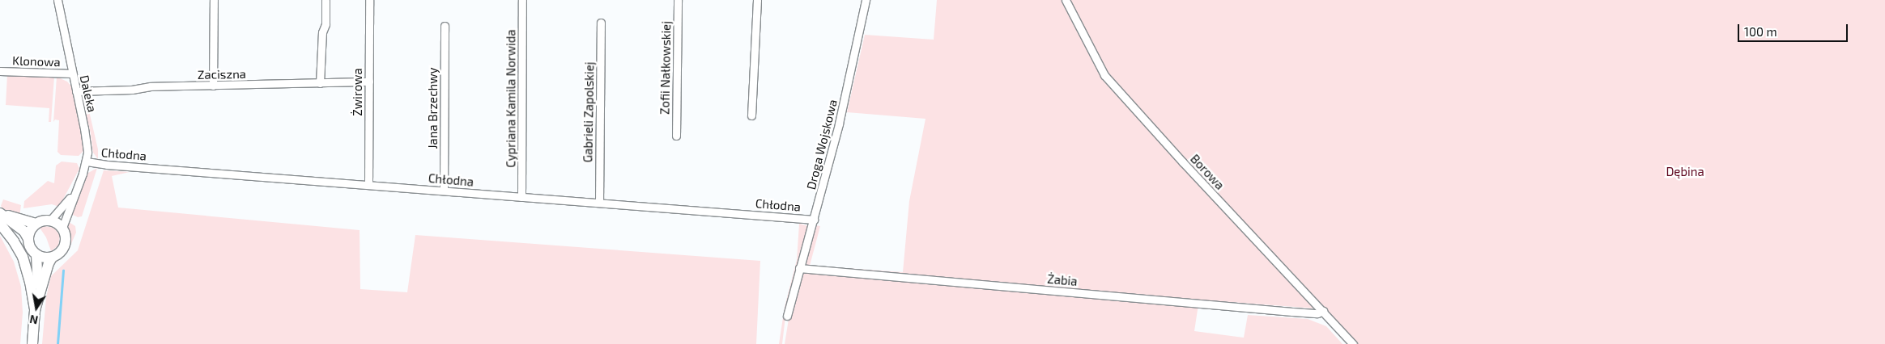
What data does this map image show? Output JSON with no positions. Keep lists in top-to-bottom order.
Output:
{
  "streets": {
    "street": [
      "Klonowa",
      "Zofii Nałkowskiej",
      "Zaciszna",
      "Żwirowa",
      "Daleka",
      "Cypriana Kamila Norwida",
      "Jana Brzechwy",
      "Gabrieli Zapolskiej",
      "Droga Wojskowa",
      "Chłodna",
      "Borowa",
      "Żabia"
    ]
  },
  "crossings": [
    ["Klonowa", "Daleka"],
    ["Zaciszna", "Żwirowa"],
    ["Zaciszna", "Daleka"],
    ["Żwirowa", "Chłodna"],
    ["Daleka", "Chłodna"],
    ["Cypriana Kamila Norwida", "Chłodna"],
    ["Jana Brzechwy", "Chłodna"],
    ["Gabrieli Zapolskiej", "Chłodna"],
    ["Droga Wojskowa", "Chłodna"],
    ["Droga Wojskowa", "Żabia"],
    ["Borowa", "Żabia"]
  ],
  "parks": ["Dębina"],
  "scale_bar": "100 m",
  "north": "bottom"
}
